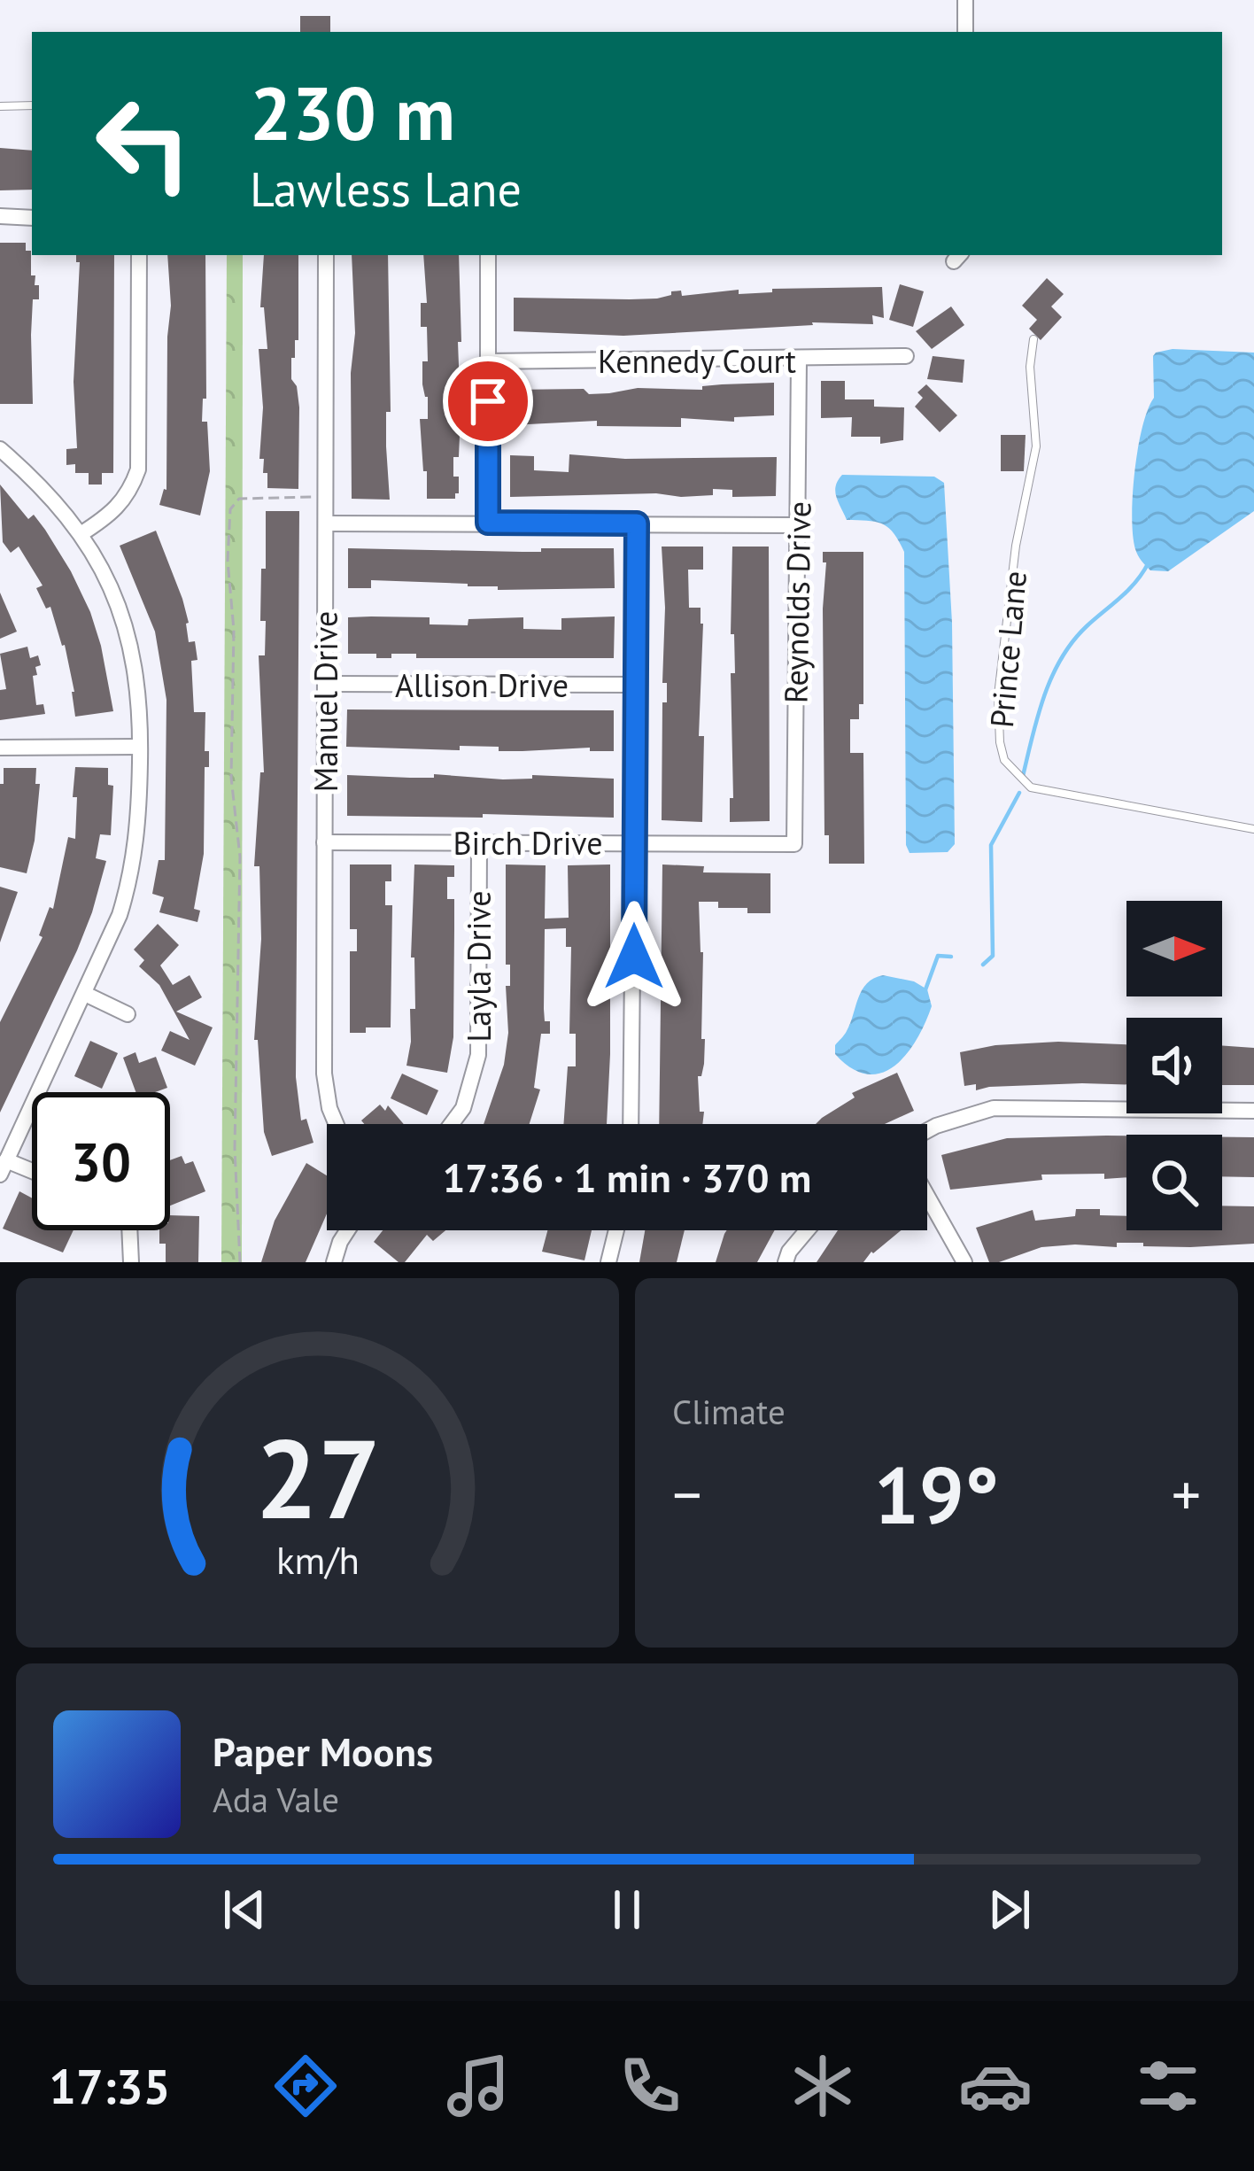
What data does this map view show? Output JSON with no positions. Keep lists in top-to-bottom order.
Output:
{
  "streets": {
    "street": [
      "Kennedy Court",
      "Reynolds Drive",
      "Allison Drive",
      "Manuel Drive",
      "Birch Drive",
      "Layla Drive"
    ],
    "lane": ["Prince Lane"]
  },
  "crossings": [
    ["Kennedy Court", "Reynolds Drive"],
    ["Reynolds Drive", "Birch Drive"],
    ["Allison Drive", "Manuel Drive"],
    ["Manuel Drive", "Birch Drive"],
    ["Birch Drive", "Layla Drive"]
  ],
  "north": "right",
  "page": {
    "turn": ["230 m", "Lawless Lane"],
    "limit": "30",
    "trip": "17:36 · 1 min · 370 m",
    "tile": "Climate",
    "heat": ["−", "19°", "+"],
    "song": ["Paper Moons", "Ada Vale"],
    "tabs": "17:35",
    "gauge": ["27", "km/h"]
  }
}
